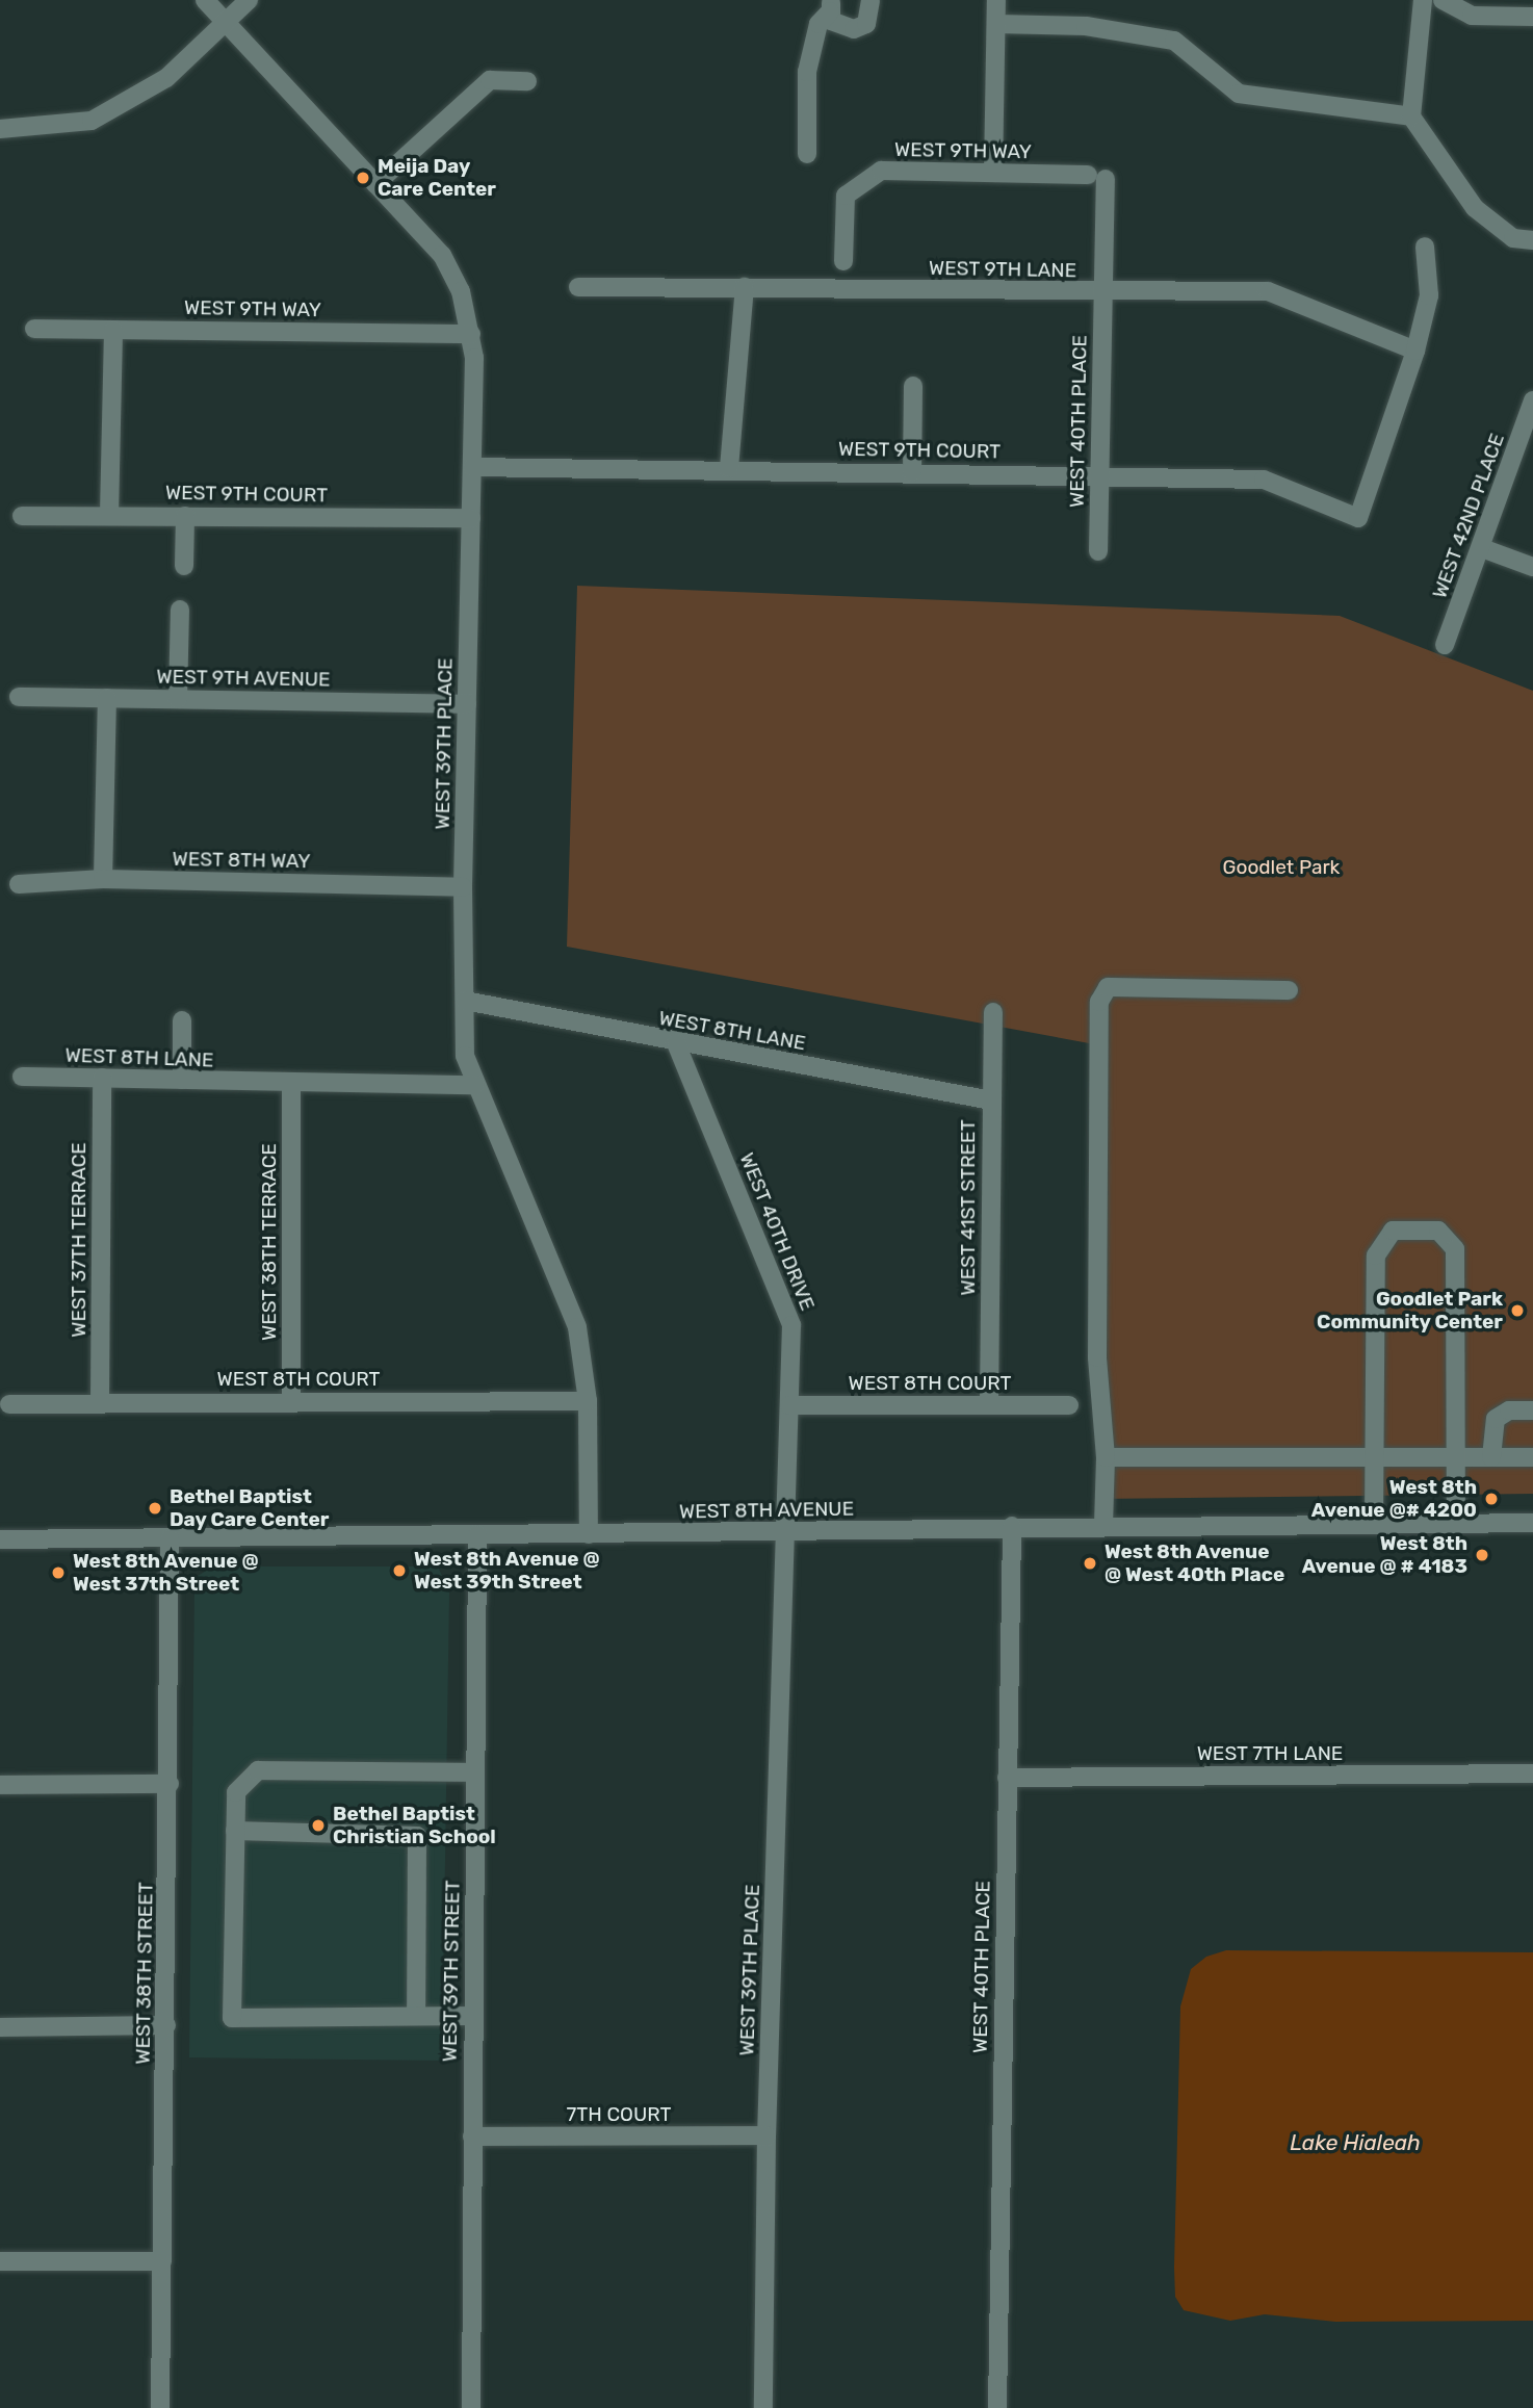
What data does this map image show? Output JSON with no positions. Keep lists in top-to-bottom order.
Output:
{
  "streets": {
    "street": [
      "WEST 9TH WAY",
      "WEST 9TH LANE",
      "WEST 40TH PLACE",
      "WEST 9TH COURT",
      "WEST 42ND PLACE",
      "WEST 9TH AVENUE",
      "WEST 39TH PLACE",
      "WEST 8TH WAY",
      "WEST 8TH LANE",
      "WEST 41ST STREET",
      "WEST 40TH DRIVE",
      "WEST 37TH TERRACE",
      "WEST 38TH TERRACE",
      "WEST 8TH COURT",
      "WEST 8TH AVENUE",
      "WEST 7TH LANE",
      "WEST 39TH STREET",
      "WEST 38TH STREET",
      "7TH COURT"
    ]
  },
  "crossings": [
    ["WEST 9TH WAY", "WEST 40TH PLACE"],
    ["WEST 9TH WAY", "WEST 39TH PLACE"],
    ["WEST 9TH LANE", "WEST 40TH PLACE"],
    ["WEST 9TH LANE", "WEST 9TH COURT"],
    ["WEST 40TH PLACE", "WEST 9TH COURT"],
    ["WEST 40TH PLACE", "WEST 8TH AVENUE"],
    ["WEST 40TH PLACE", "WEST 7TH LANE"],
    ["WEST 9TH COURT", "WEST 39TH PLACE"],
    ["WEST 9TH AVENUE", "WEST 39TH PLACE"],
    ["WEST 39TH PLACE", "WEST 8TH WAY"],
    ["WEST 39TH PLACE", "WEST 8TH LANE"],
    ["WEST 39TH PLACE", "WEST 40TH DRIVE"],
    ["WEST 39TH PLACE", "WEST 8TH COURT"],
    ["WEST 39TH PLACE", "WEST 8TH AVENUE"],
    ["WEST 39TH PLACE", "7TH COURT"],
    ["WEST 8TH LANE", "WEST 41ST STREET"],
    ["WEST 8TH LANE", "WEST 40TH DRIVE"],
    ["WEST 8TH LANE", "WEST 37TH TERRACE"],
    ["WEST 8TH LANE", "WEST 38TH TERRACE"],
    ["WEST 41ST STREET", "WEST 8TH COURT"],
    ["WEST 40TH DRIVE", "WEST 8TH COURT"],
    ["WEST 40TH DRIVE", "WEST 8TH AVENUE"],
    ["WEST 37TH TERRACE", "WEST 8TH COURT"],
    ["WEST 38TH TERRACE", "WEST 8TH COURT"],
    ["WEST 8TH AVENUE", "WEST 39TH STREET"],
    ["WEST 8TH AVENUE", "WEST 38TH STREET"],
    ["WEST 39TH STREET", "7TH COURT"]
  ],
  "water": ["Lake Hialeah"],
  "parks": ["Goodlet Park"],
  "places": [
    "Meija Day Care Center",
    "Goodlet Park Community Center",
    "West 8th Avenue @# 4200",
    "Bethel Baptist Day Care Center",
    "West 8th Avenue @ # 4183",
    "West 8th Avenue @ West 40th Place",
    "West 8th Avenue @ West 39th Street",
    "West 8th Avenue @ West 37th Street",
    "Bethel Baptist Christian School"
  ]
}
